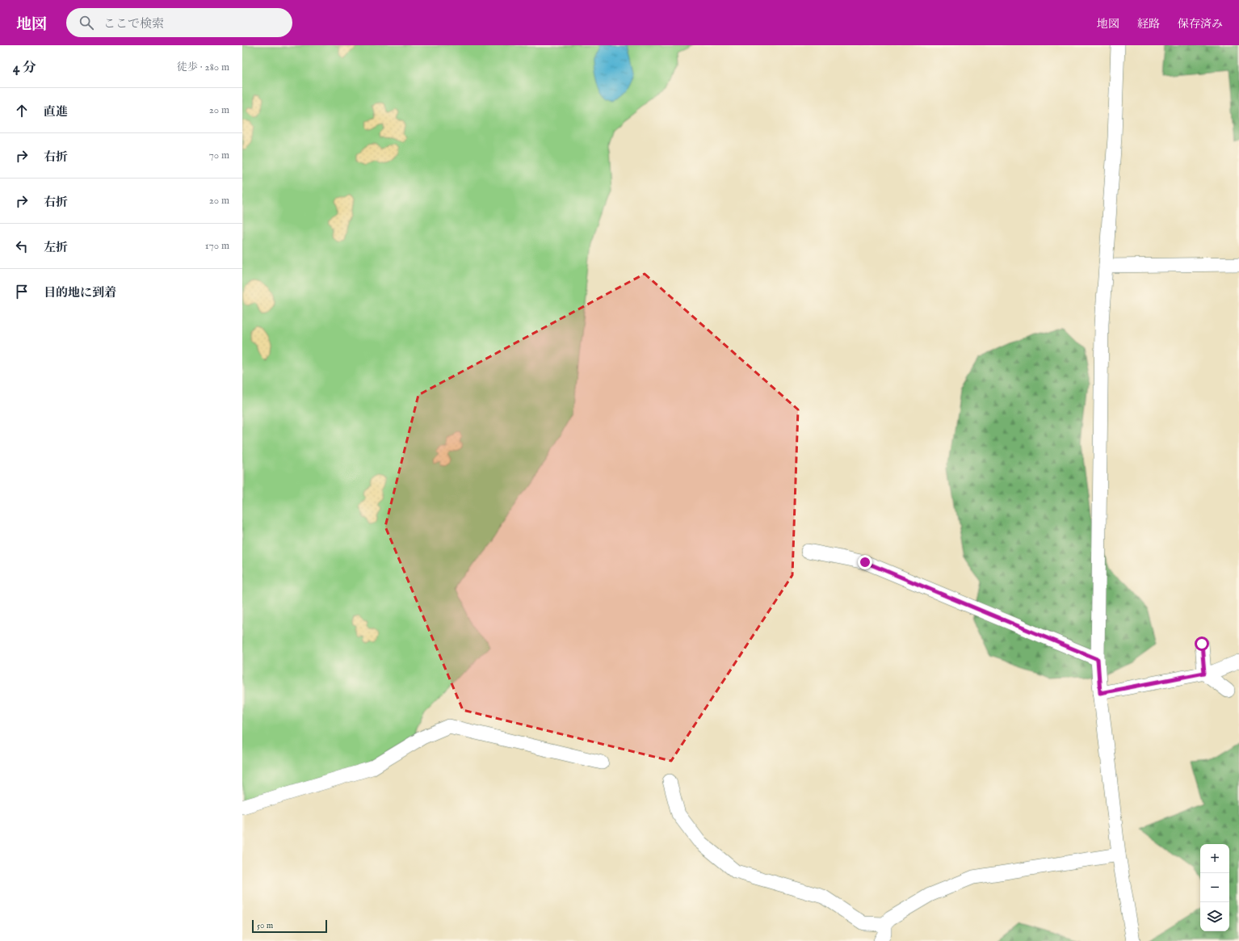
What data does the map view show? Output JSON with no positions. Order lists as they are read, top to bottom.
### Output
{
  "scale_bar": "50 m",
  "page": {
    "header": "地図",
    "search": "ここで検索",
    "nav": ["地図", "経路", "保存済み"],
    "heading": ["4 分", "徒歩 · 280 m"],
    "list": [
      ["直進", "20 m"],
      ["右折", "70 m"],
      ["右折", "20 m"],
      ["左折", "170 m"],
      "目的地に到着"
    ],
    "map_buttons": ["+", "−"],
    "scale": "50 m"
  }
}
